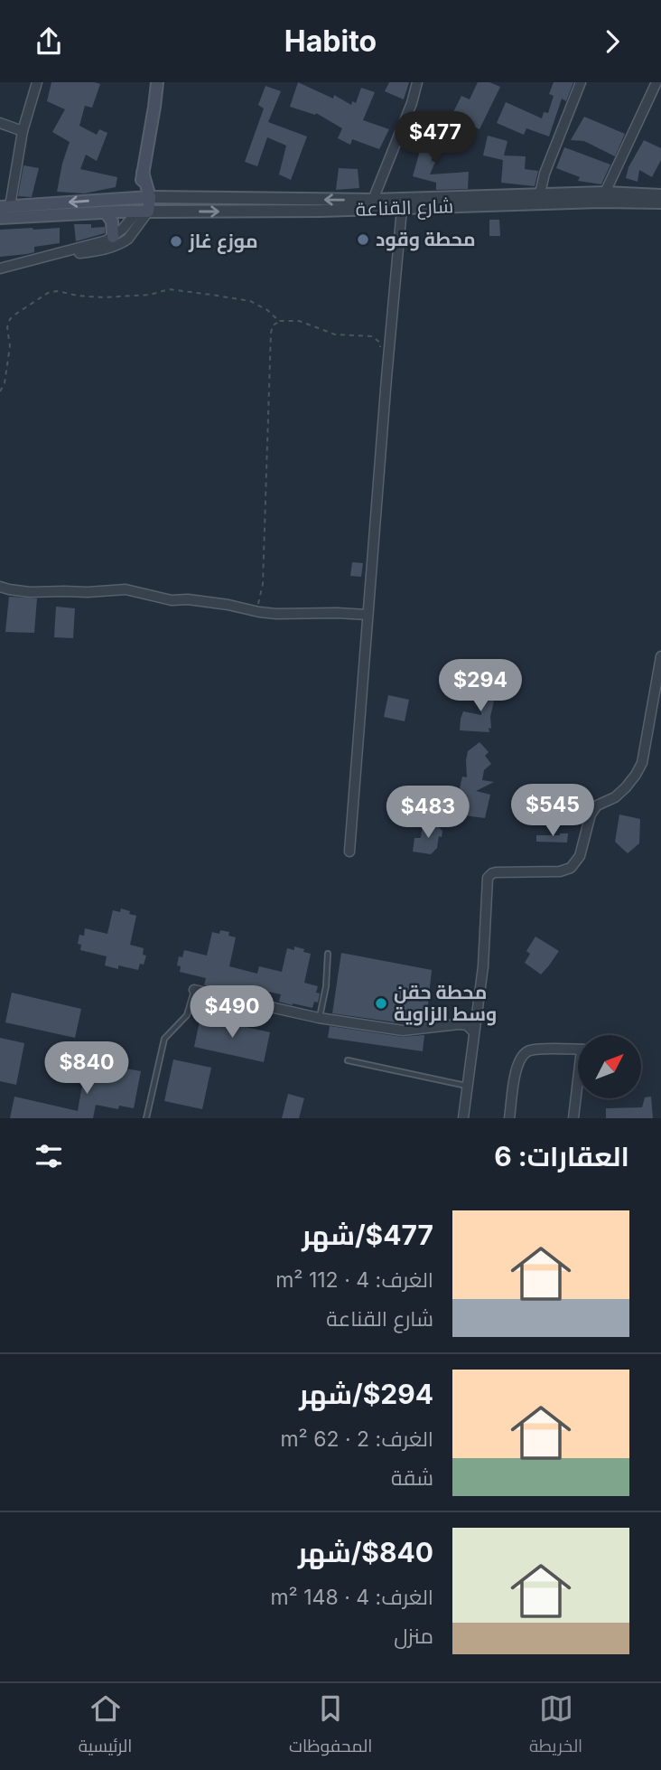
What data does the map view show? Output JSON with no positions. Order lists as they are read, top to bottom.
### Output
{
  "streets": {
    "street": ["شارع القناعة"]
  },
  "places": ["محطة وقود", "موزع غاز", "محطة حقن وسط الزاوية"],
  "north": "top right",
  "page": {
    "header": "Habito",
    "price": [
      "$477",
      "$294",
      "$545",
      "$483",
      "$490",
      "$840"
    ],
    "heading": "العقارات: 6",
    "list": [
      {
        "name": "$477/شهر",
        "note": "الغرف: 4 · 112 m² · شارع القناعة"
      },
      {
        "name": "$294/شهر",
        "note": "الغرف: 2 · 62 m² · شقة"
      },
      {
        "name": "$840/شهر",
        "note": "الغرف: 4 · 148 m² · منزل"
      }
    ],
    "tabs": ["الخريطة", "المحفوظات", "الرئيسية"]
  }
}
